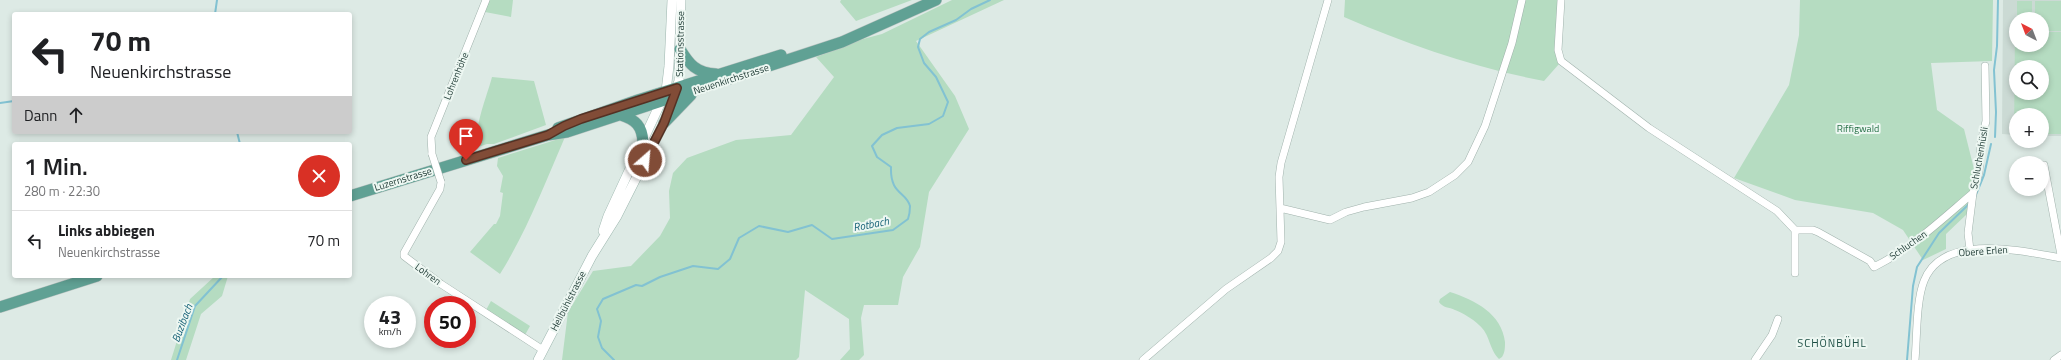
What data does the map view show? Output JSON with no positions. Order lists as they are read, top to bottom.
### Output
{
  "streets": {
    "main road": [
      "Stationsstrasse",
      "Neuenkirchstrasse",
      "Luzernstrasse",
      "Hellbühlstrasse"
    ],
    "street": [
      "Lohrenhöhe",
      "Schluchenhüsli",
      "Schluchen",
      "Obere Erlen",
      "Lohren"
    ]
  },
  "crossings": [
    ["Stationsstrasse", "Neuenkirchstrasse"],
    ["Stationsstrasse", "Hellbühlstrasse"],
    ["Lohrenhöhe", "Lohren"],
    ["Neuenkirchstrasse", "Luzernstrasse"],
    ["Neuenkirchstrasse", "Hellbühlstrasse"],
    ["Schluchenhüsli", "Schluchen"],
    ["Schluchenhüsli", "Obere Erlen"],
    ["Lohren", "Hellbühlstrasse"]
  ],
  "districts": ["SCHÖNBÜHL"],
  "water": ["Rotbach", "Buzibach"],
  "parks": ["Riffigwald"],
  "north": "top left",
  "page": {
    "map_buttons": ["+", "−"],
    "turn": ["70 m", "Neuenkirchstrasse"],
    "then": "Dann",
    "heading": ["1 Min.", "280 m · 22:30"],
    "list": [
      {
        "name": "Links abbiegen",
        "note": "Neuenkirchstrasse",
        "value": "70 m"
      }
    ],
    "speed": "43 km/h",
    "limit": "50"
  }
}
